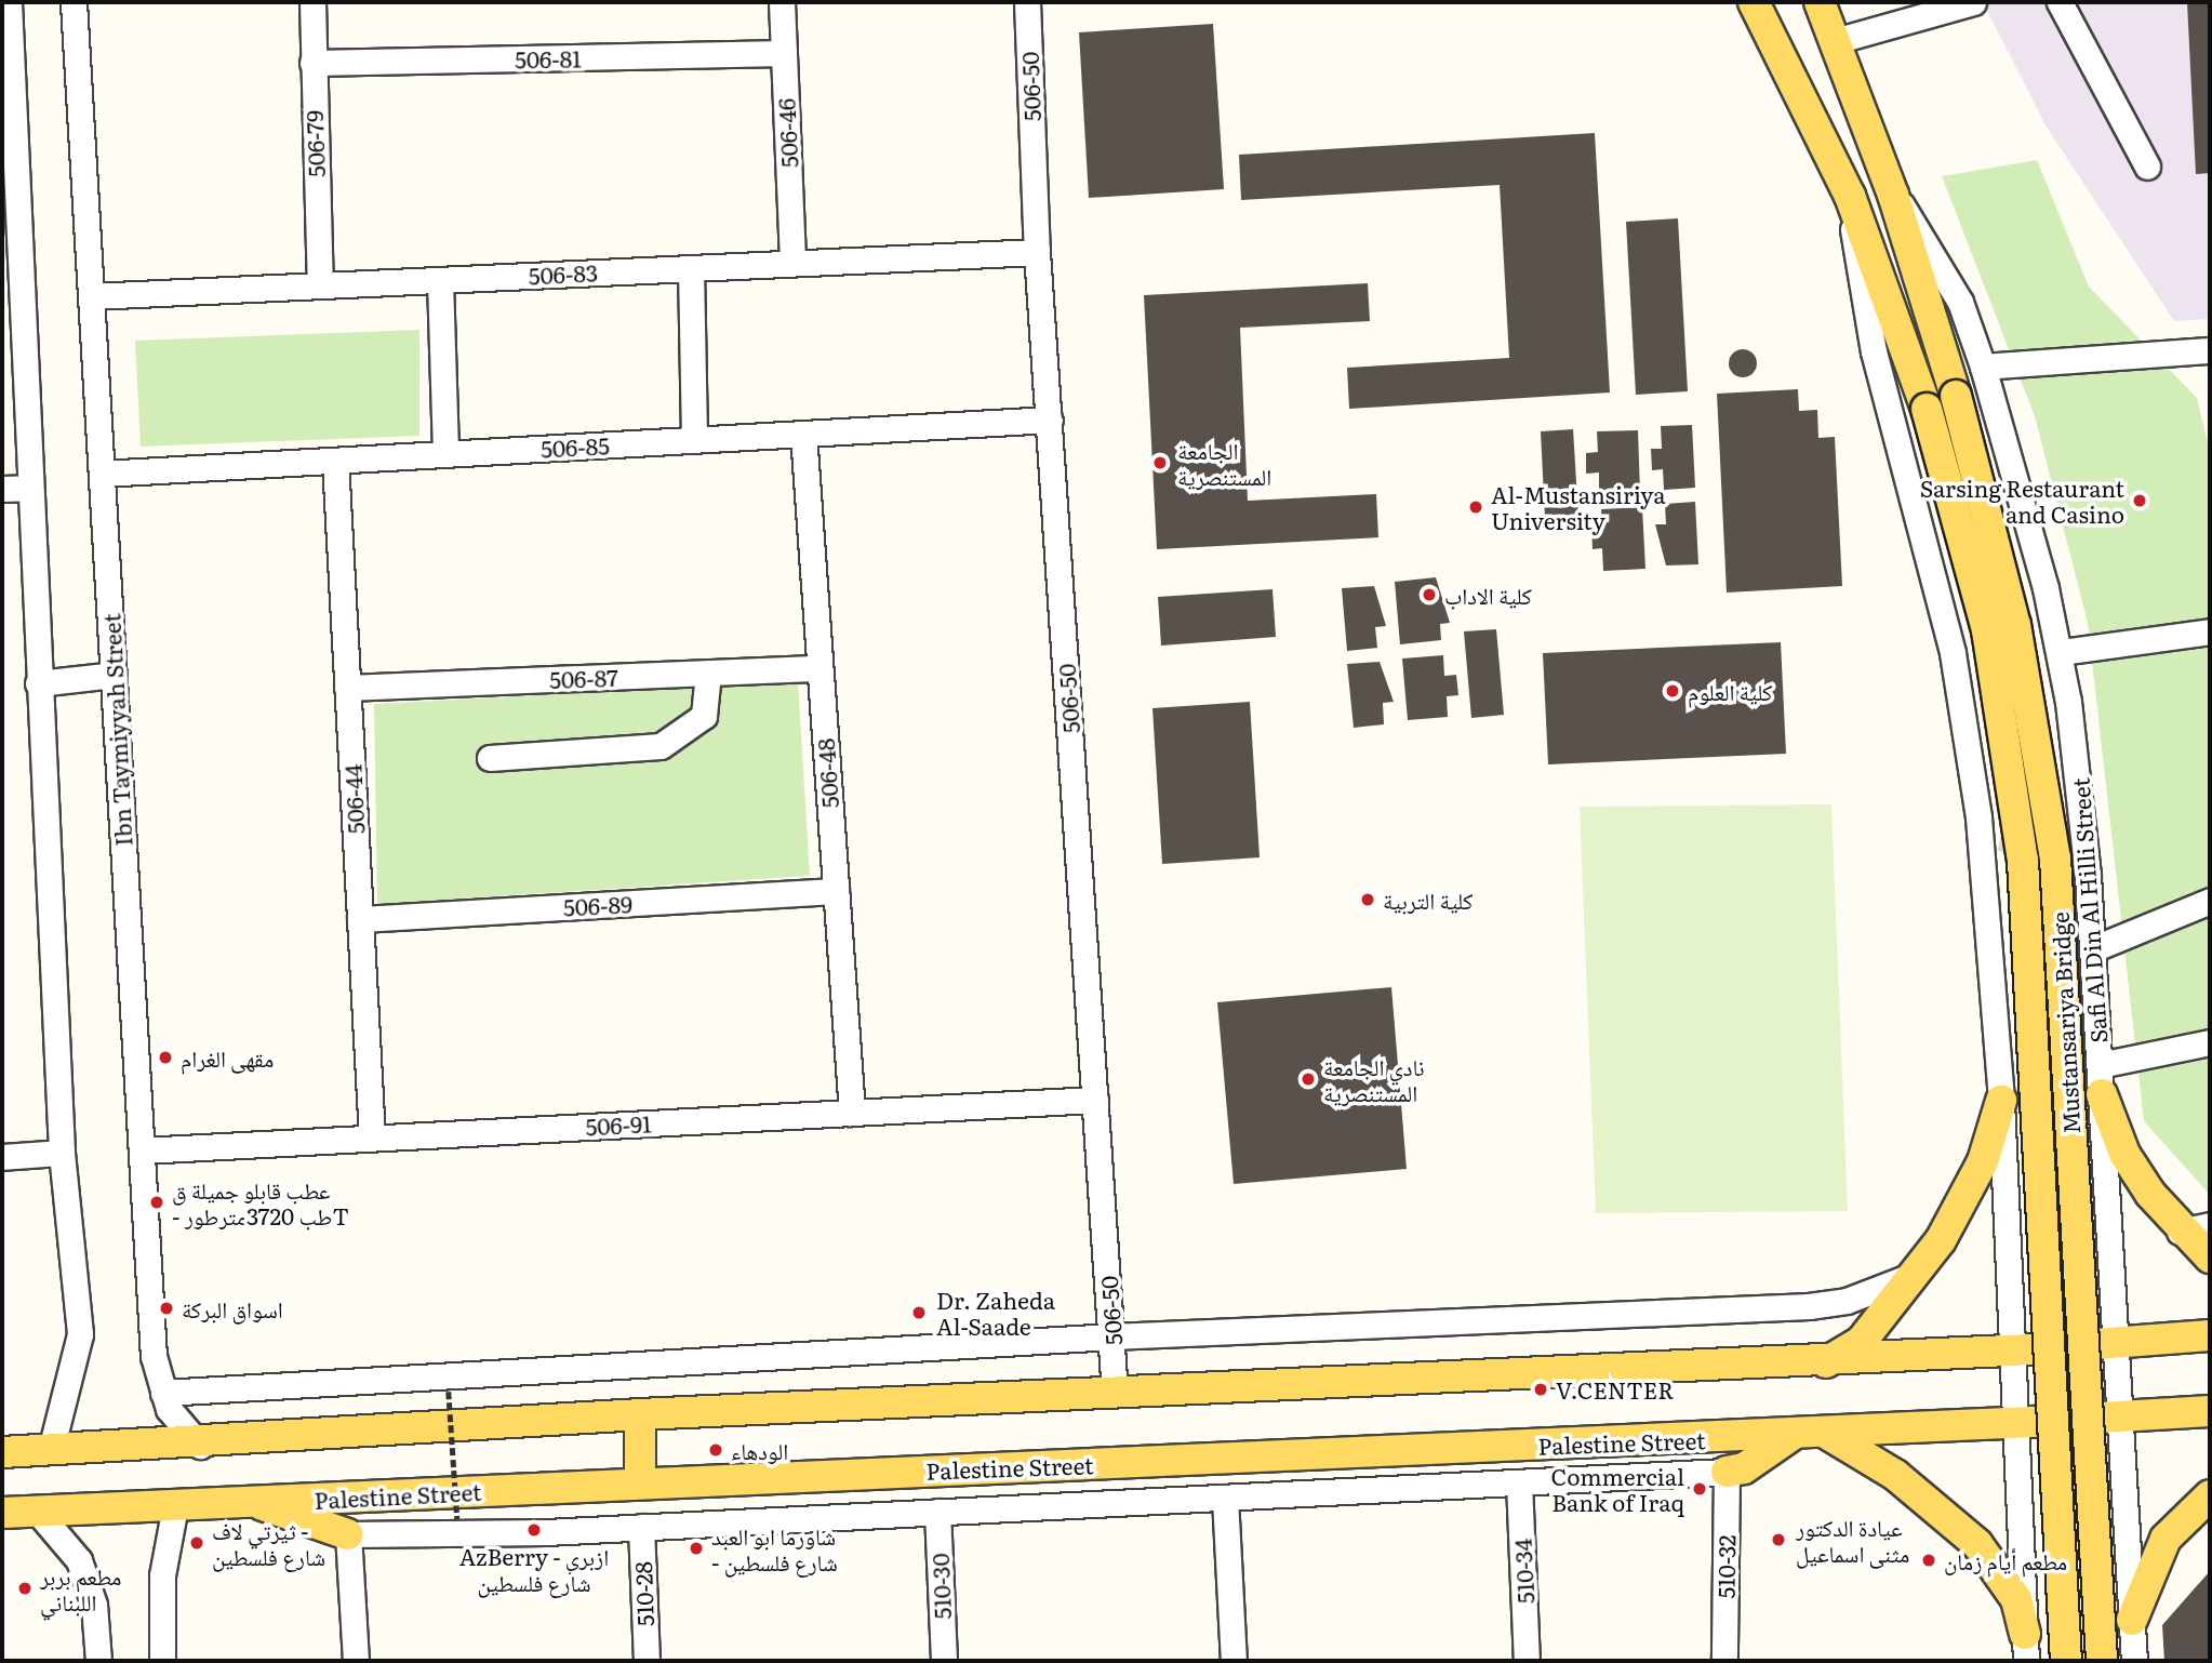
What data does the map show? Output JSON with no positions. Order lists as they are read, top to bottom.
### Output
{
  "streets": {
    "main road": ["Safi Al Din Al Hilli Street", "Mustansariya Bridge", "Palestine Street"],
    "street": [
      "506-81",
      "506-50",
      "506-46",
      "506-79",
      "506-83",
      "506-85",
      "506-87",
      "Ibn Taymiyyah Street",
      "506-48",
      "506-44",
      "506-89",
      "506-91",
      "510-32",
      "510-34",
      "510-30",
      "510-28"
    ]
  },
  "crossings": [
    ["506-81", "506-46"],
    ["506-81", "506-79"],
    ["506-50", "506-83"],
    ["506-50", "506-85"],
    ["506-50", "506-91"],
    ["506-46", "506-83"],
    ["506-79", "506-83"],
    ["506-83", "Ibn Taymiyyah Street"],
    ["506-85", "Ibn Taymiyyah Street"],
    ["506-85", "506-48"],
    ["506-85", "506-44"],
    ["506-87", "506-48"],
    ["506-87", "506-44"],
    ["Ibn Taymiyyah Street", "506-91"],
    ["506-48", "506-89"],
    ["506-48", "506-91"],
    ["506-44", "506-89"],
    ["506-44", "506-91"],
    ["Safi Al Din Al Hilli Street", "Mustansariya Bridge"]
  ],
  "places": [
    "الجامعة المستنصرية",
    "Sarsing Restaurant and Casino",
    "Al-Mustansiriya University",
    "كلية الاداب",
    "كلية العلوم",
    "كلية التربية",
    "مقهى الغرام",
    "نادي الجامعة المستنصرية",
    "عطب قابلو جميلة ق - طب 3720مترطورT",
    "اسواق البركة",
    "Dr. Zaheda Al-Saade",
    "V.CENTER",
    "الودهاء",
    "Commercial Bank of Iraq",
    "AzBerry - ازبري شارع فلسطين",
    "عيادة الدكتور مثنى اسماعيل",
    "ثيرتي لاف - شارع فلسطين",
    "شاورما ابو العبد - شارع فلسطين",
    "مطعم أيام زمان",
    "مطعم بربر اللبناني"
  ]
}
